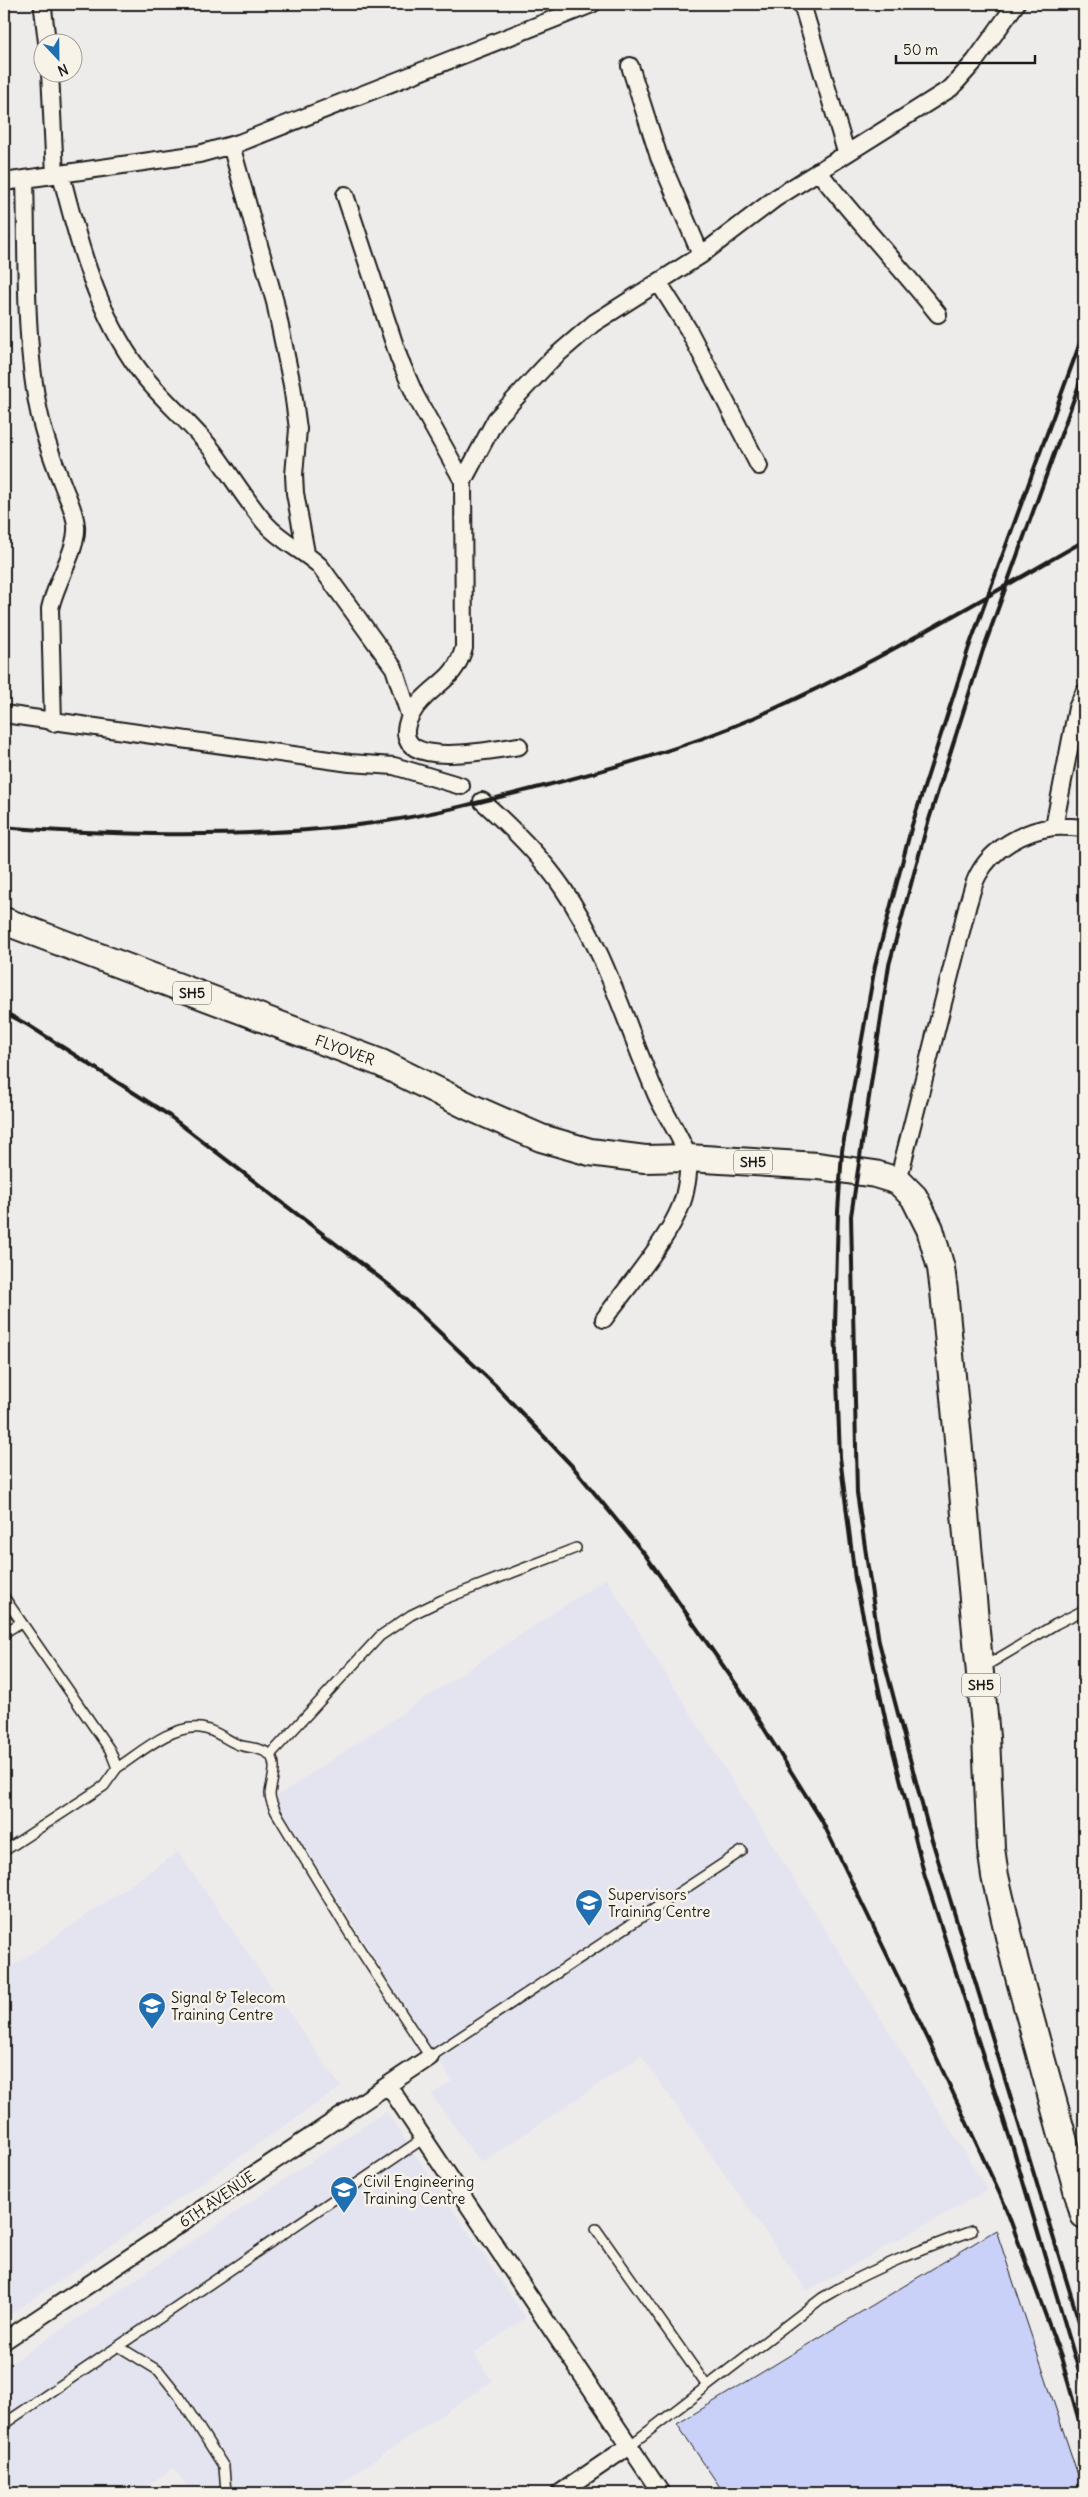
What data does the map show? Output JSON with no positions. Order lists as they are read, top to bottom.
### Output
{
  "streets": {
    "main road": ["SH5", "FLYOVER"],
    "street": ["6TH AVENUE"]
  },
  "crossings": [
    ["SH5", "FLYOVER"]
  ],
  "places": {
    "school or university": ["Supervisors Training Centre", "Signal & Telecom Training Centre", "Civil Engineering Training Centre"]
  },
  "scale_bar": "50 m",
  "north": "bottom"
}
